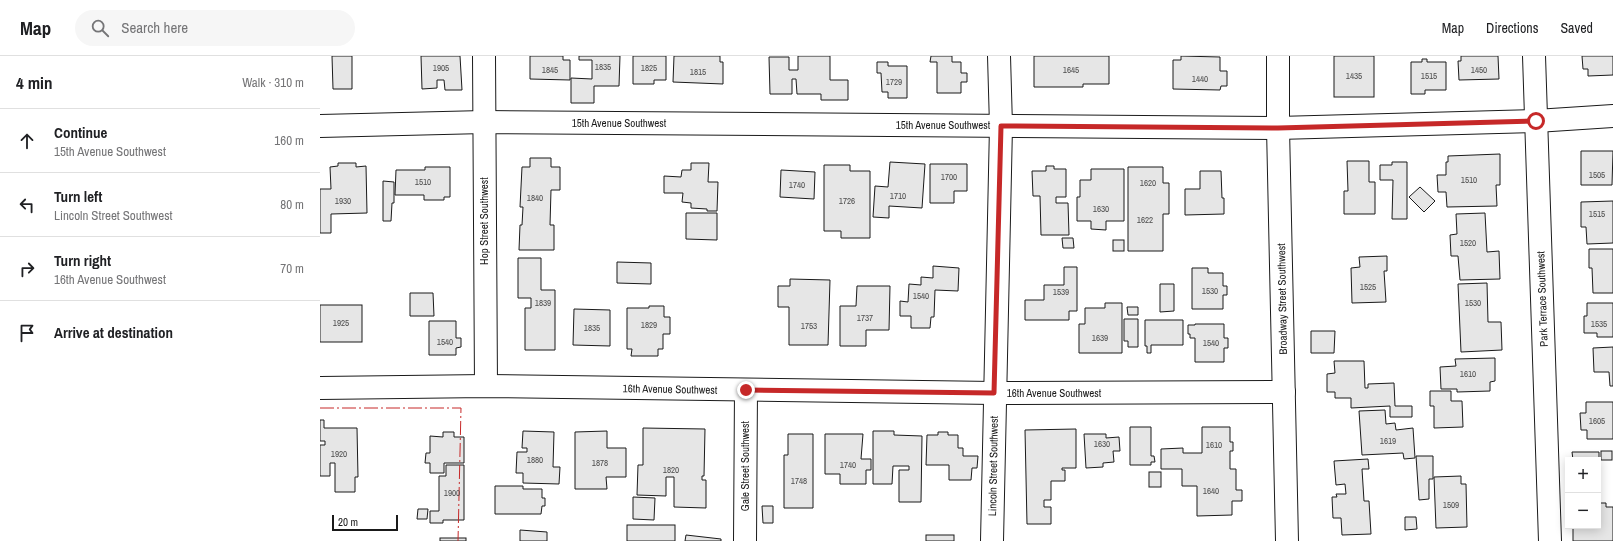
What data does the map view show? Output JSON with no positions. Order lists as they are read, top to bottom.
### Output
{
  "streets": {
    "street": [
      "15th Avenue Southwest",
      "Hop Street Southwest",
      "Broadway Street Southwest",
      "Park Terrace Southwest",
      "16th Avenue Southwest",
      "Gale Street Southwest",
      "Lincoln Street Southwest"
    ]
  },
  "crossings": [
    ["15th Avenue Southwest", "Hop Street Southwest"],
    ["15th Avenue Southwest", "Broadway Street Southwest"],
    ["15th Avenue Southwest", "Park Terrace Southwest"],
    ["15th Avenue Southwest", "Lincoln Street Southwest"],
    ["Hop Street Southwest", "16th Avenue Southwest"],
    ["Broadway Street Southwest", "16th Avenue Southwest"],
    ["16th Avenue Southwest", "Gale Street Southwest"],
    ["16th Avenue Southwest", "Lincoln Street Southwest"]
  ],
  "house_numbers": [
    "1835",
    "1905",
    "1825",
    "1845",
    "1645",
    "1450",
    "1815",
    "1435",
    "1515",
    "1440",
    "1729",
    "1505",
    "1700",
    "1510",
    "1510",
    "1620",
    "1740",
    "1710",
    "1840",
    "1930",
    "1726",
    "1630",
    "1515",
    "1622",
    "1520",
    "1525",
    "1530",
    "1539",
    "1540",
    "1839",
    "1530",
    "1737",
    "1925",
    "1535",
    "1829",
    "1753",
    "1835",
    "1639",
    "1540",
    "1540",
    "1610",
    "1605",
    "1619",
    "1630",
    "1610",
    "1920",
    "1880",
    "1878",
    "1740",
    "1820",
    "1748",
    "1640",
    "1900",
    "1509"
  ],
  "scale_bar": "20 m",
  "page": {
    "header": "Map",
    "search": "Search here",
    "nav": ["Map", "Directions", "Saved"],
    "heading": ["4 min", "Walk · 310 m"],
    "list": [
      ["Continue", "15th Avenue Southwest", "160 m"],
      ["Turn left", "Lincoln Street Southwest", "80 m"],
      ["Turn right", "16th Avenue Southwest", "70 m"],
      "Arrive at destination"
    ],
    "map_buttons": ["+", "−"],
    "scale": "20 m"
  }
}
